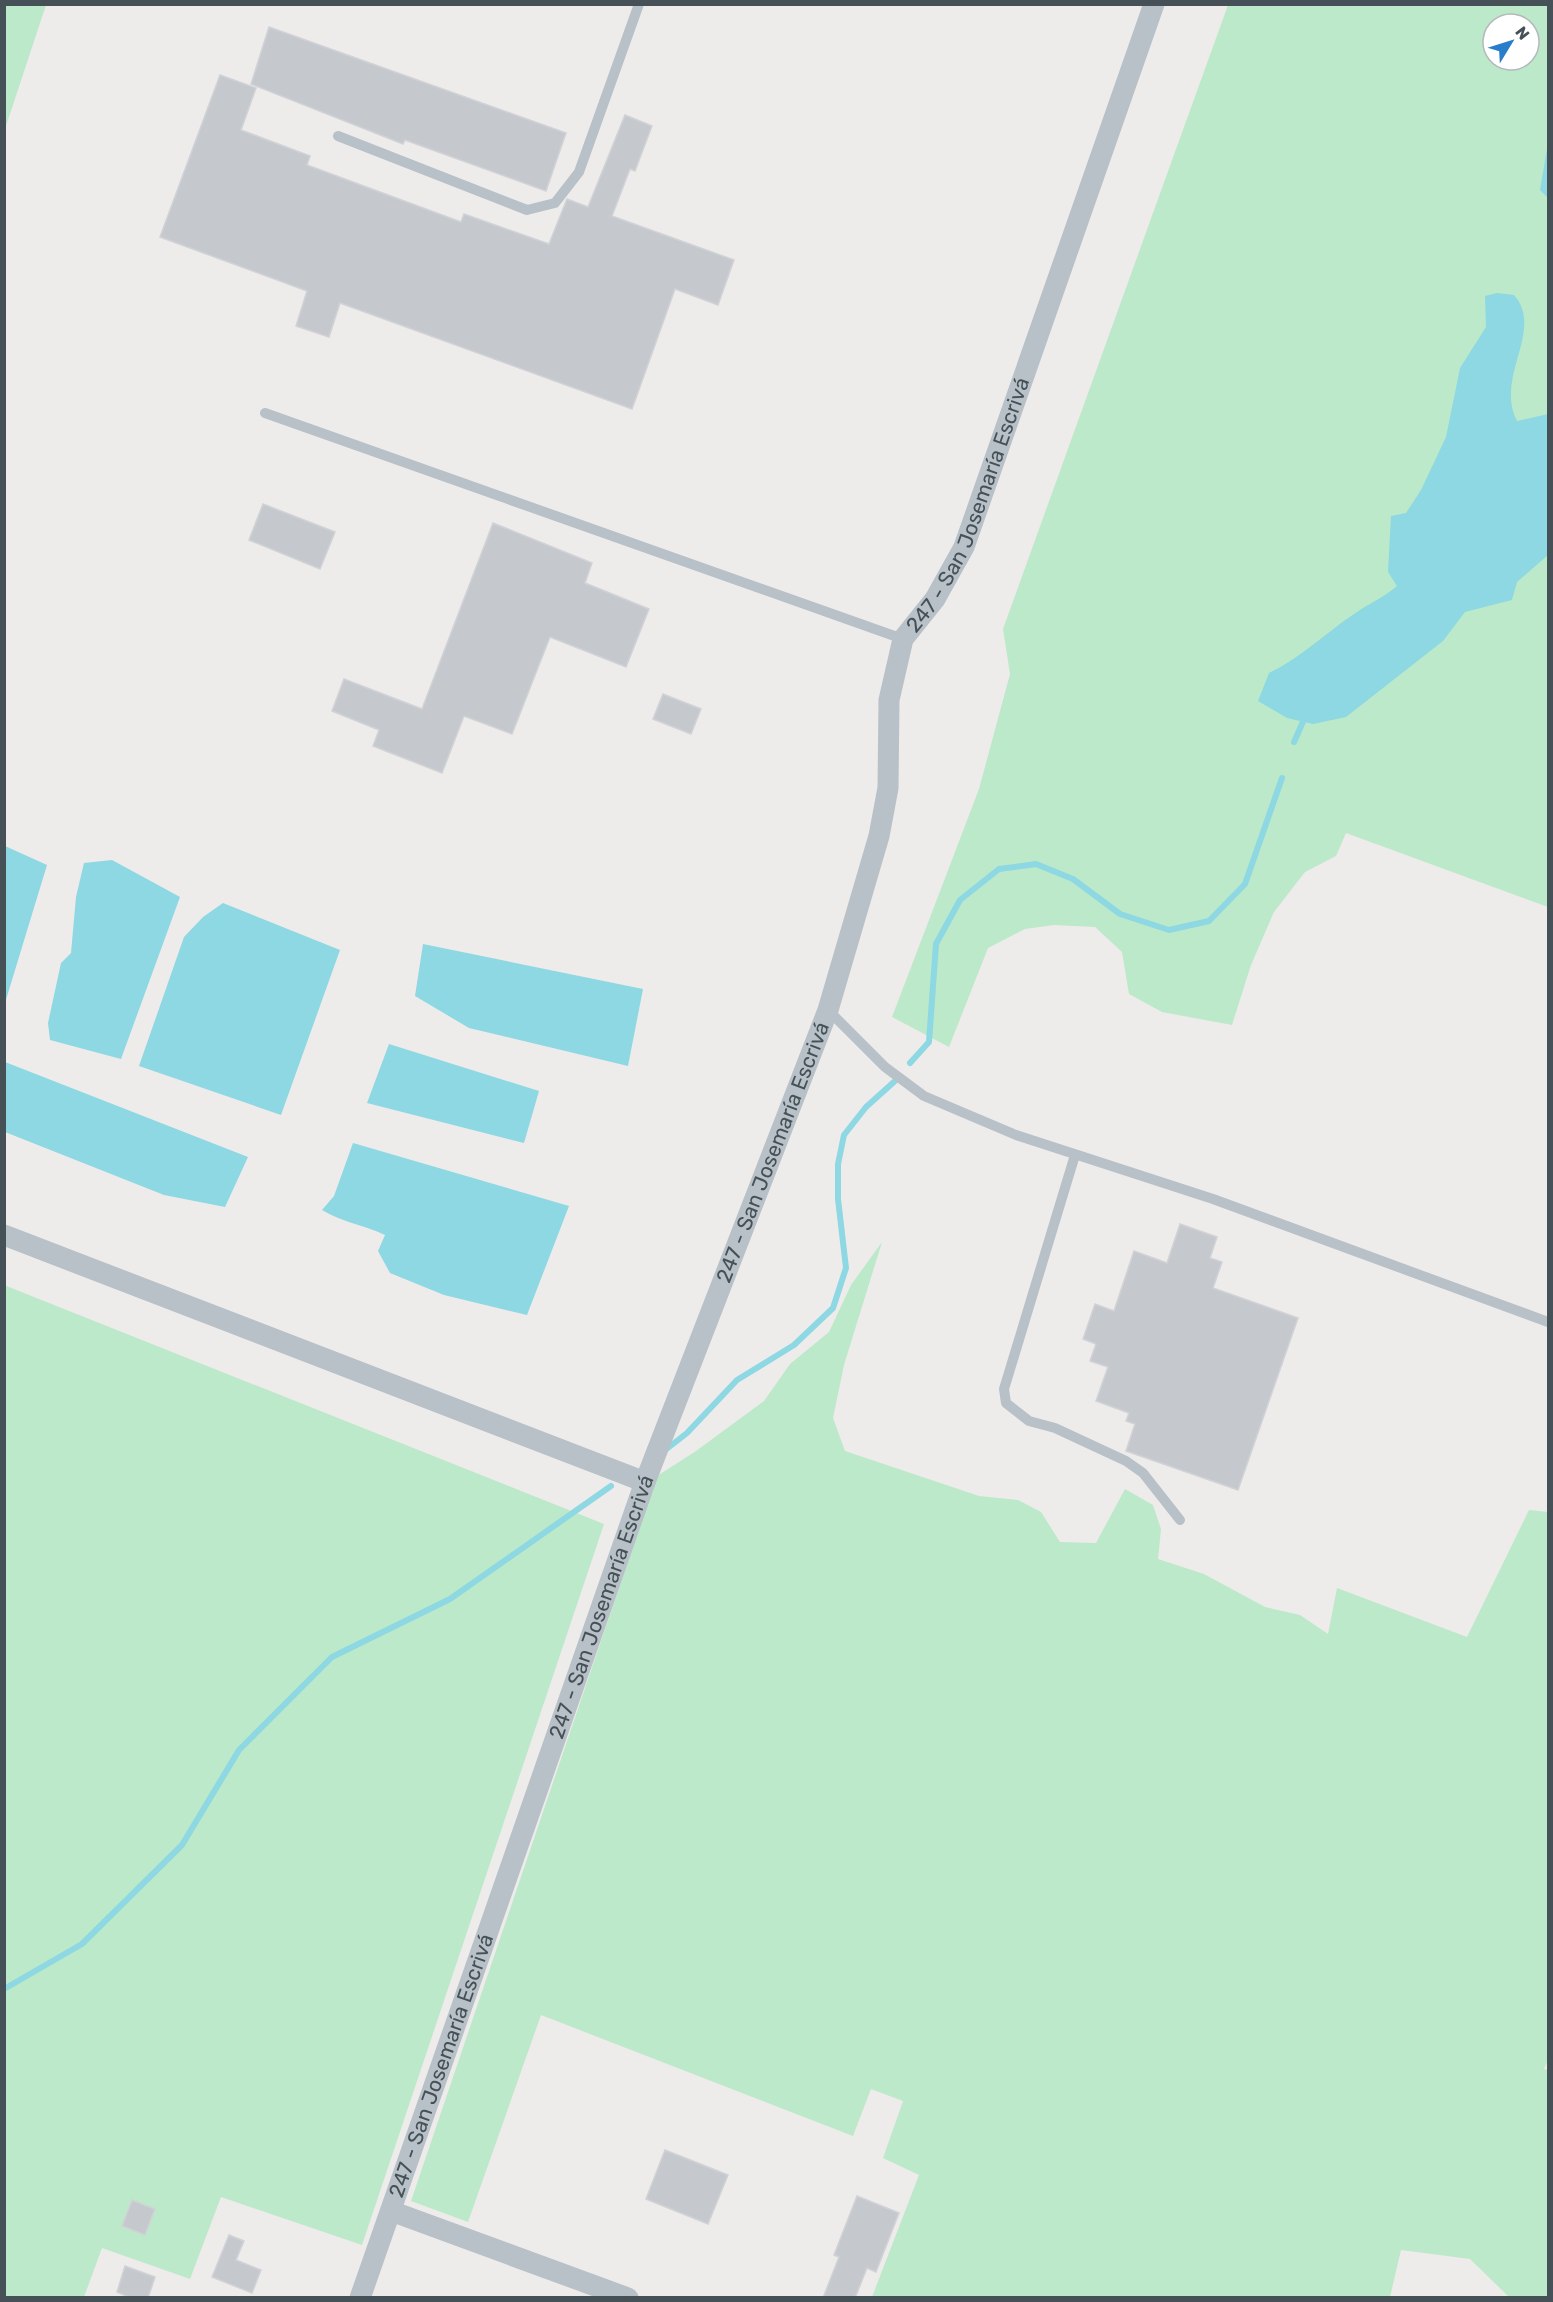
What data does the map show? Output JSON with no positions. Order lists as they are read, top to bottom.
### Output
{
  "streets": {
    "street": ["247 - San Josemaría Escrivá"]
  },
  "north": "top right"
}
